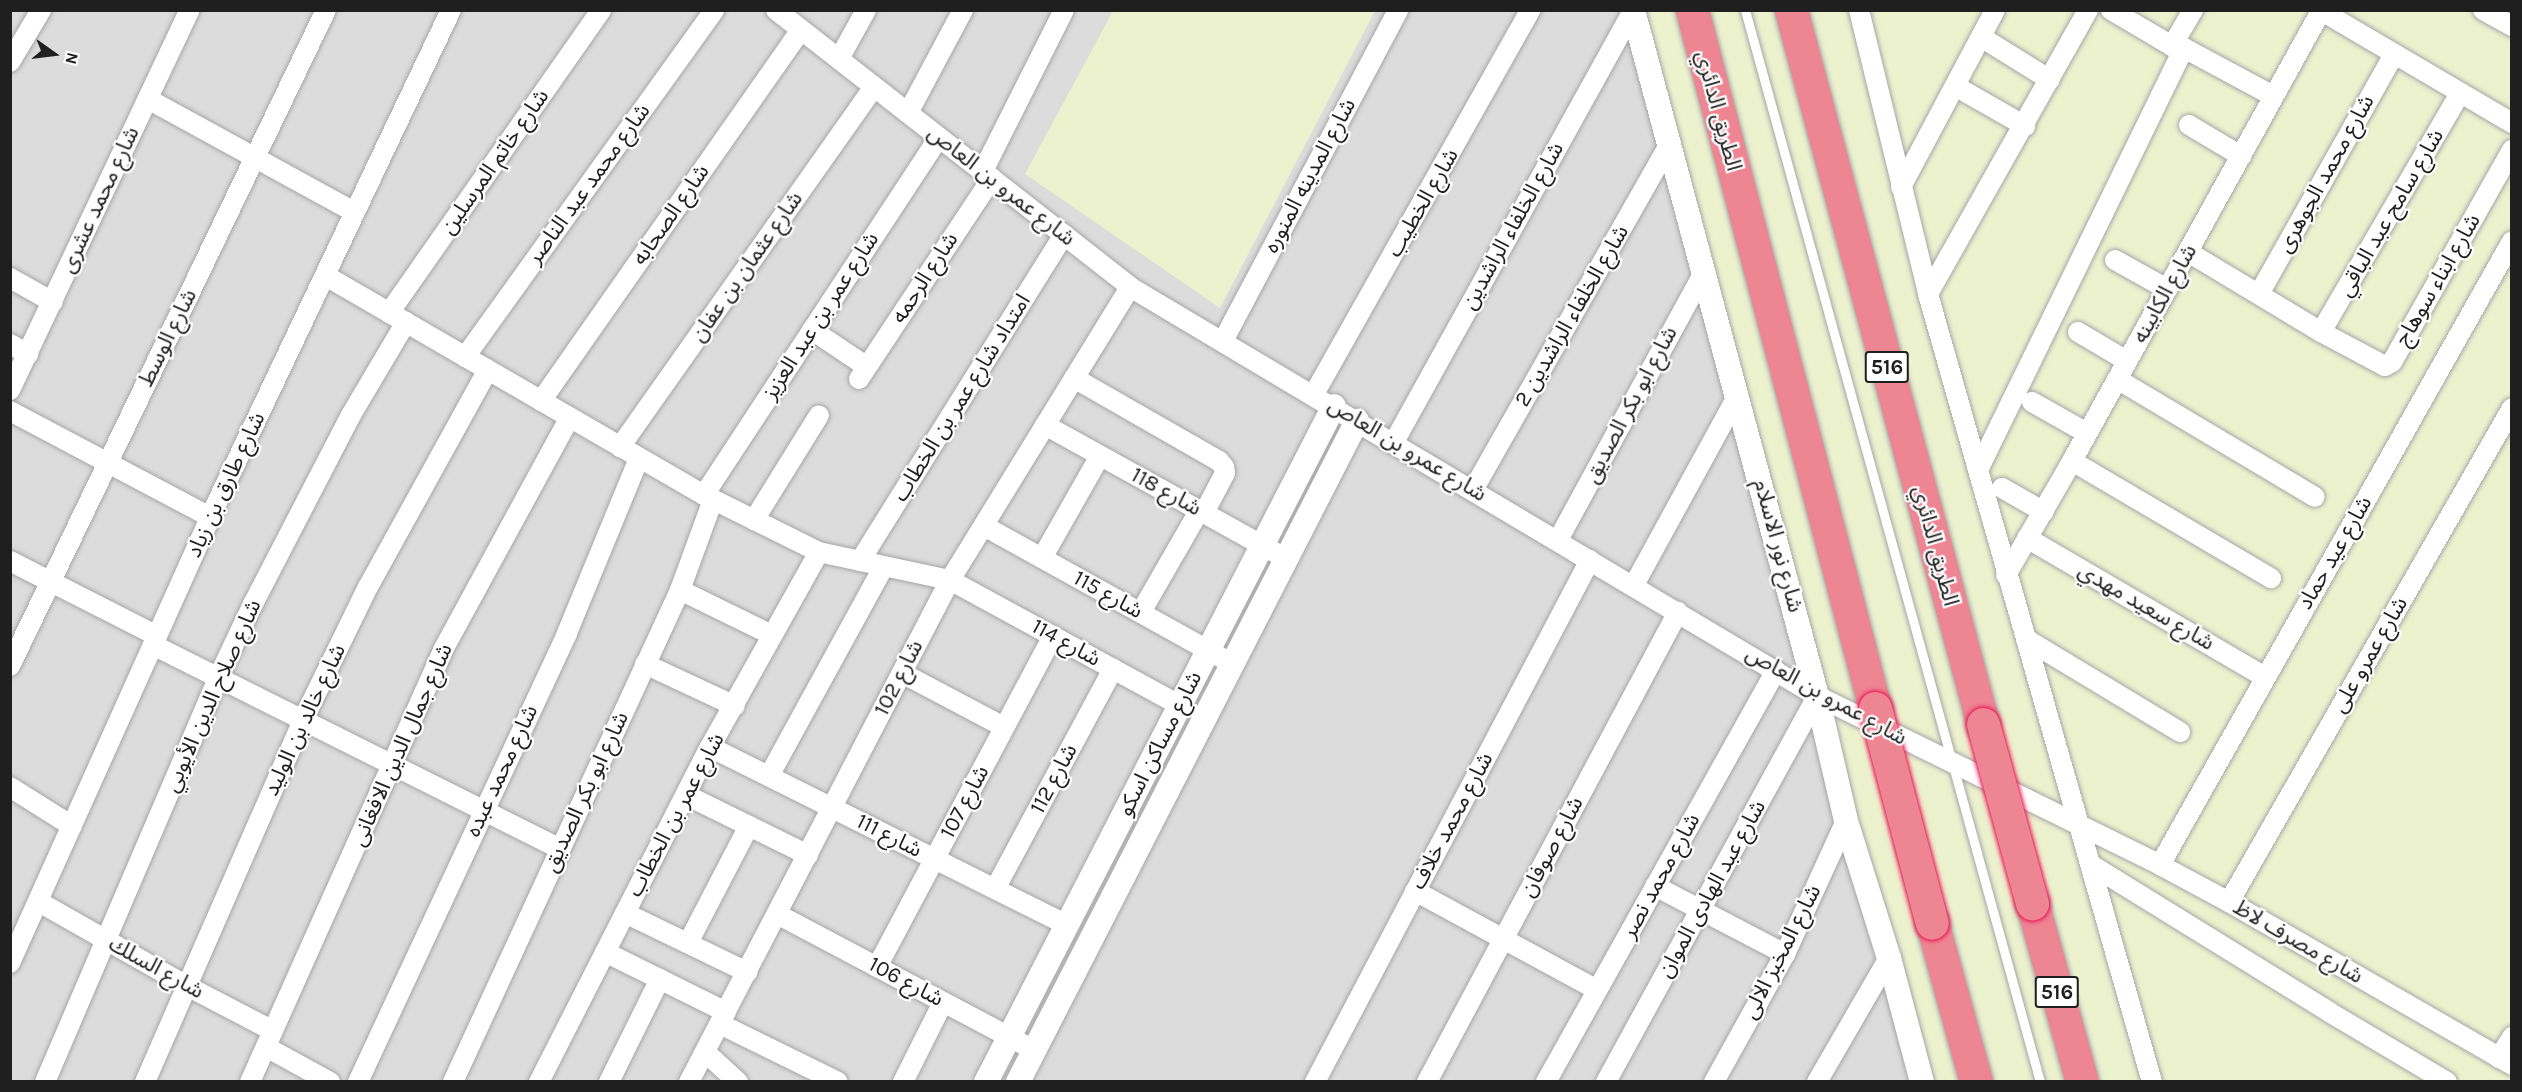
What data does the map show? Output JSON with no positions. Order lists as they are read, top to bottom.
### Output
{
  "streets": {
    "highway": ["الطريق الدائري", "516"],
    "street": [
      "شارع خاتم المرسلين",
      "شارع محمد الجوهرى",
      "شارع المدينه المنوره",
      "شارع محمد عبد الناصر",
      "شارع عمرو بن العاص",
      "شارع محمد عشرى",
      "شارع الخطيب",
      "شارع سامح عبد الباقي",
      "شارع الصحابه",
      "شارع الخلفاء الراشدين",
      "شارع عثمان بن عفان",
      "شارع الرحمه",
      "شارع ابناء سوهاج",
      "شارع الكابينه",
      "شارع عمر بن عبد العزيز",
      "شارع الخلفاء الراشدين 2",
      "شارع الوسط",
      "امتداد شارع عمر بن الخطاب",
      "شارع ابو بكر الصديق",
      "شارع طارق بن زياد",
      "شارع 118",
      "شارع نور الاسلام",
      "شارع عيد حماد",
      "شارع 115",
      "شارع سعيد مهدي",
      "شارع 114",
      "شارع عمرو على",
      "شارع 102",
      "شارع صلاح الدين الأيوبي",
      "شارع خالد بن الوليد",
      "شارع مساكن اسكو",
      "شارع جمال الدين الافغانى",
      "شارع محمد عبده",
      "شارع 112",
      "شارع 107",
      "شارع عمر بن الخطاب",
      "شارع محمد خلاف",
      "شارع 111",
      "شارع صوفان",
      "شارع محمد نصر",
      "شارع عبد الهادى الموان",
      "شارع مصرف لاظ",
      "شارع المخبز الالى",
      "شارع السلك",
      "شارع 106"
    ]
  },
  "crossings": [
    ["شارع خاتم المرسلين", "شارع 114"],
    ["شارع خاتم المرسلين", "شارع صلاح الدين الأيوبي"],
    ["شارع محمد الجوهرى", "شارع ابناء سوهاج"],
    ["شارع المدينه المنوره", "شارع عمرو بن العاص"],
    ["شارع محمد عبد الناصر", "شارع 114"],
    ["شارع عمرو بن العاص", "شارع الخطيب"],
    ["شارع عمرو بن العاص", "شارع الصحابه"],
    ["شارع عمرو بن العاص", "شارع الخلفاء الراشدين"],
    ["شارع عمرو بن العاص", "شارع عثمان بن عفان"],
    ["شارع عمرو بن العاص", "شارع الرحمه"],
    ["شارع عمرو بن العاص", "شارع عمر بن عبد العزيز"],
    ["شارع عمرو بن العاص", "شارع الخلفاء الراشدين 2"],
    ["شارع عمرو بن العاص", "امتداد شارع عمر بن الخطاب"],
    ["شارع عمرو بن العاص", "شارع ابو بكر الصديق"],
    ["شارع عمرو بن العاص", "شارع نور الاسلام"],
    ["شارع عمرو بن العاص", "شارع 102"],
    ["شارع عمرو بن العاص", "شارع مساكن اسكو"],
    ["شارع عمرو بن العاص", "شارع محمد خلاف"],
    ["شارع عمرو بن العاص", "شارع صوفان"],
    ["شارع عمرو بن العاص", "شارع محمد نصر"],
    ["شارع عمرو بن العاص", "شارع عبد الهادى الموان"],
    ["شارع عمرو بن العاص", "شارع مصرف لاظ"],
    ["شارع الخطيب", "شارع مساكن اسكو"],
    ["شارع سامح عبد الباقي", "شارع ابناء سوهاج"],
    ["شارع الصحابه", "شارع 114"],
    ["شارع الخلفاء الراشدين", "شارع نور الاسلام"],
    ["شارع عثمان بن عفان", "شارع 114"],
    ["شارع الرحمه", "شارع عمر بن عبد العزيز"],
    ["شارع ابناء سوهاج", "شارع الكابينه"],
    ["شارع الكابينه", "شارع سعيد مهدي"],
    ["شارع عمر بن عبد العزيز", "شارع ابو بكر الصديق"],
    ["شارع عمر بن عبد العزيز", "شارع 114"],
    ["شارع الخلفاء الراشدين 2", "شارع نور الاسلام"],
    ["امتداد شارع عمر بن الخطاب", "شارع 114"],
    ["شارع ابو بكر الصديق", "شارع نور الاسلام"],
    ["شارع ابو بكر الصديق", "شارع 114"],
    ["شارع طارق بن زياد", "شارع 114"],
    ["شارع طارق بن زياد", "شارع السلك"],
    ["شارع 118", "شارع 102"],
    ["شارع 118", "شارع مساكن اسكو"],
    ["شارع نور الاسلام", "شارع عبد الهادى الموان"],
    ["شارع نور الاسلام", "شارع المخبز الالى"],
    ["شارع عيد حماد", "شارع سعيد مهدي"],
    ["شارع عيد حماد", "شارع مصرف لاظ"],
    ["شارع 115", "شارع 102"],
    ["شارع 115", "شارع مساكن اسكو"],
    ["شارع 114", "شارع 102"],
    ["شارع 114", "شارع صلاح الدين الأيوبي"],
    ["شارع 114", "شارع خالد بن الوليد"],
    ["شارع 114", "شارع مساكن اسكو"],
    ["شارع 114", "شارع جمال الدين الافغانى"],
    ["شارع 114", "شارع محمد عبده"],
    ["شارع 114", "شارع 112"],
    ["شارع 114", "شارع 107"],
    ["شارع 114", "شارع عمر بن الخطاب"],
    ["شارع عمرو على", "شارع مصرف لاظ"],
    ["شارع 102", "شارع 111"],
    ["شارع 102", "شارع 106"],
    ["شارع صلاح الدين الأيوبي", "شارع السلك"],
    ["شارع خالد بن الوليد", "شارع السلك"],
    ["شارع مساكن اسكو", "شارع 111"],
    ["شارع مساكن اسكو", "شارع 106"],
    ["شارع جمال الدين الافغانى", "شارع السلك"],
    ["شارع 112", "شارع 111"],
    ["شارع 107", "شارع 111"],
    ["شارع 107", "شارع 106"],
    ["شارع عمر بن الخطاب", "شارع 111"]
  ],
  "north": "right"
}
